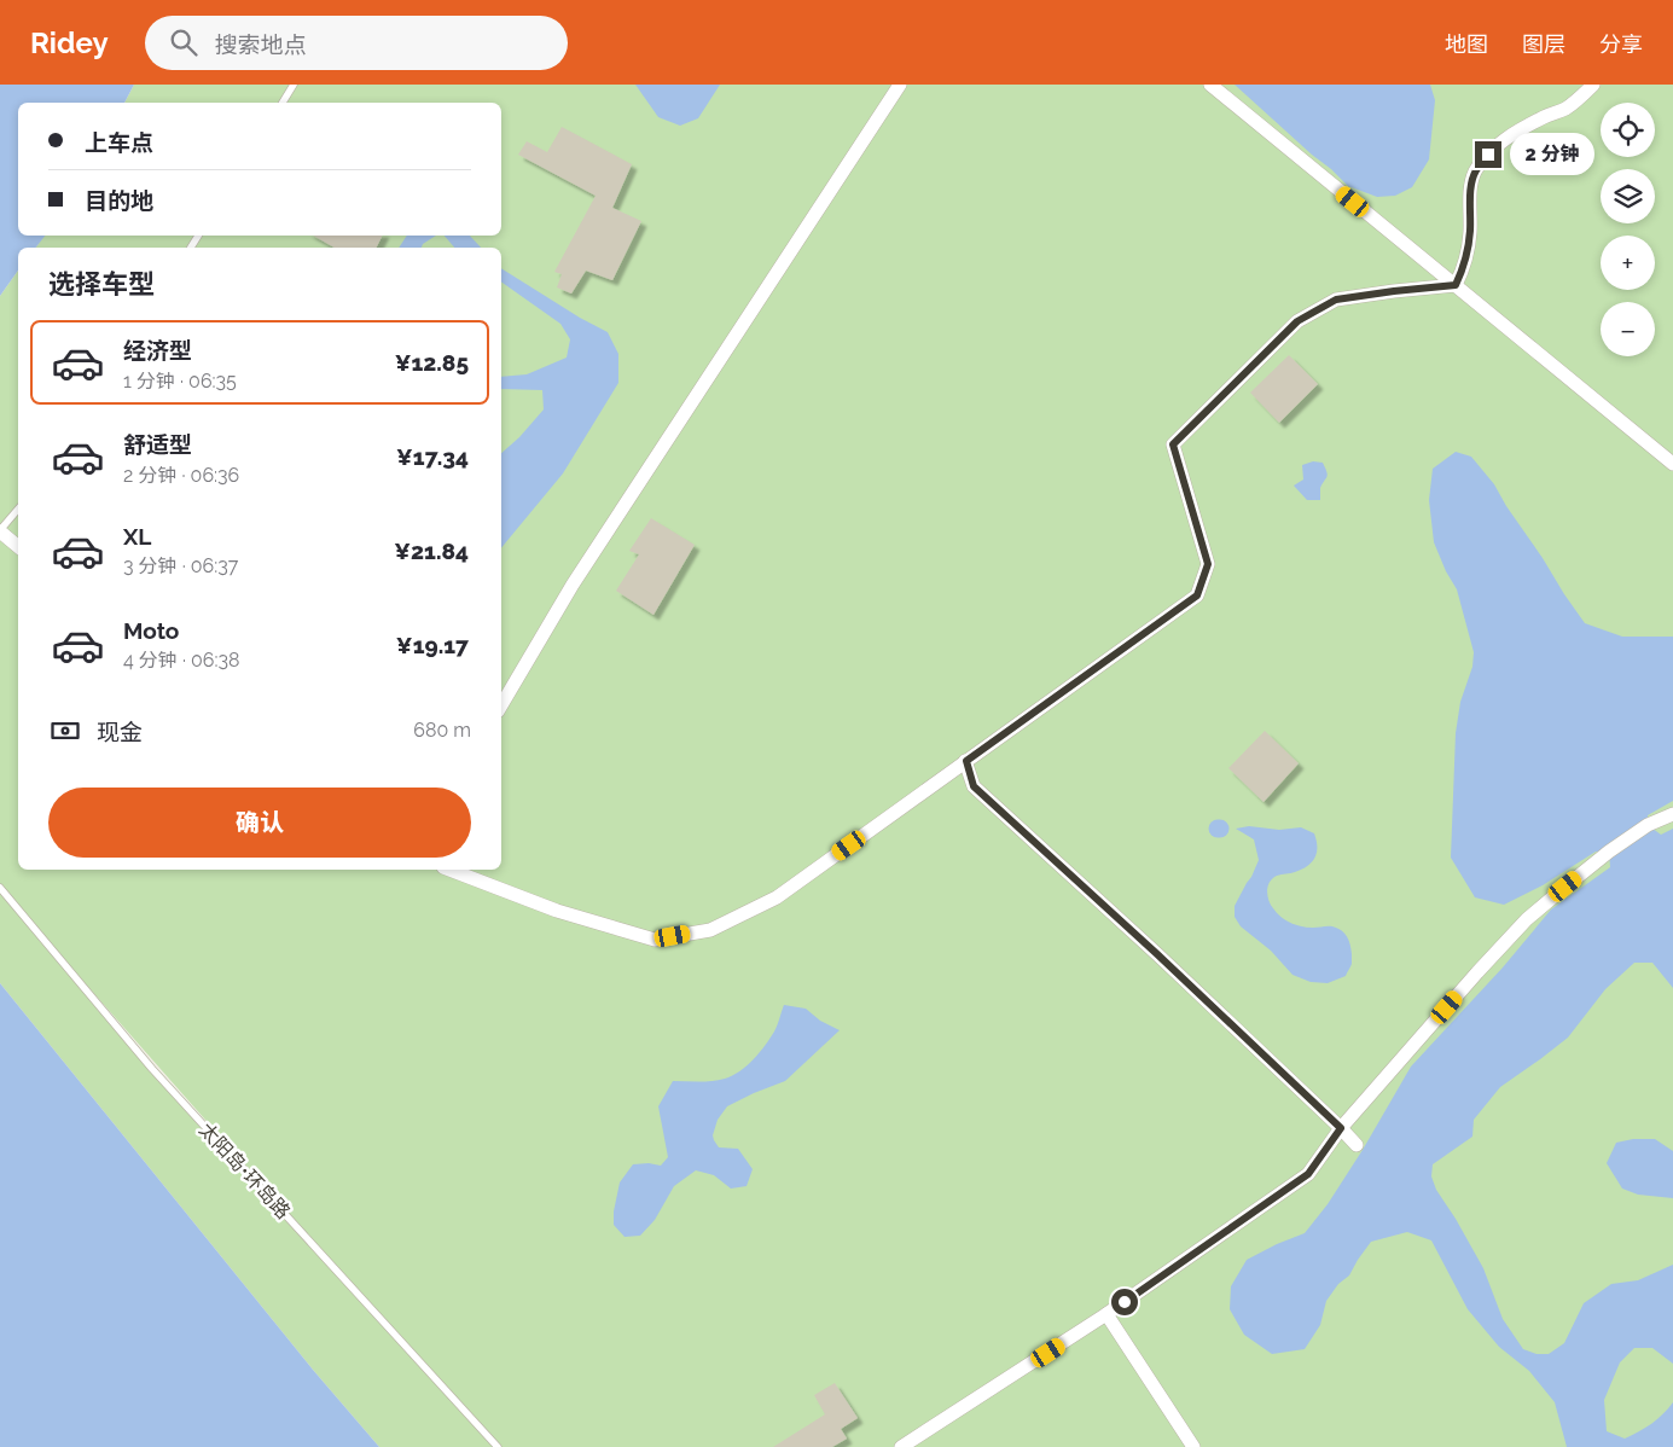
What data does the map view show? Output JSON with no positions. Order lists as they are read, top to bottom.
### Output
{
  "streets": {
    "lane": ["太阳岛•环岛路"]
  },
  "page": {
    "header": "Ridey",
    "search": "搜索地点",
    "nav": ["地图", "图层", "分享"],
    "map_buttons": ["+", "−"],
    "banner": ["上车点", "目的地"],
    "bubble": "2 分钟",
    "heading": "选择车型",
    "list": [
      {
        "name": "经济型",
        "note": "1 分钟 · 06:35",
        "value": "¥12.85"
      },
      {
        "name": "舒适型",
        "note": "2 分钟 · 06:36",
        "value": "¥17.34"
      },
      {
        "name": "XL",
        "note": "3 分钟 · 06:37",
        "value": "¥21.84"
      },
      {
        "name": "Moto",
        "note": "4 分钟 · 06:38",
        "value": "¥19.17"
      }
    ],
    "pay": ["现金", "680 m"],
    "buttons": "确认"
  }
}
